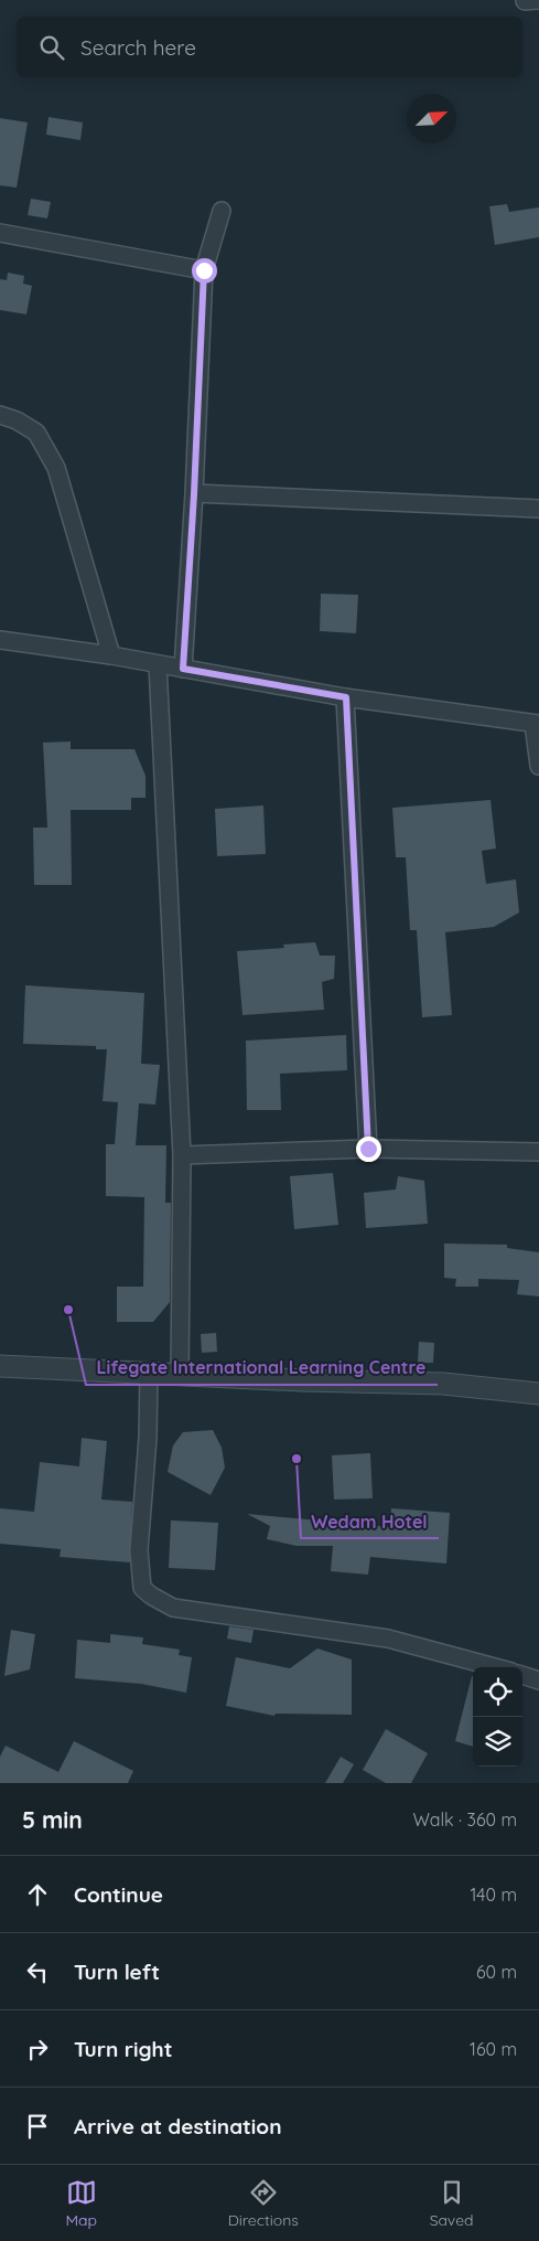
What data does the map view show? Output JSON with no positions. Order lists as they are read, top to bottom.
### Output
{
  "places": ["Lifegate International Learning Centre", "Wedam Hotel"],
  "north": "top right",
  "page": {
    "search": "Search here",
    "heading": ["5 min", "Walk · 360 m"],
    "list": [
      ["Continue", "140 m"],
      ["Turn left", "60 m"],
      ["Turn right", "160 m"],
      "Arrive at destination"
    ],
    "nav": ["Map", "Directions", "Saved"]
  }
}
